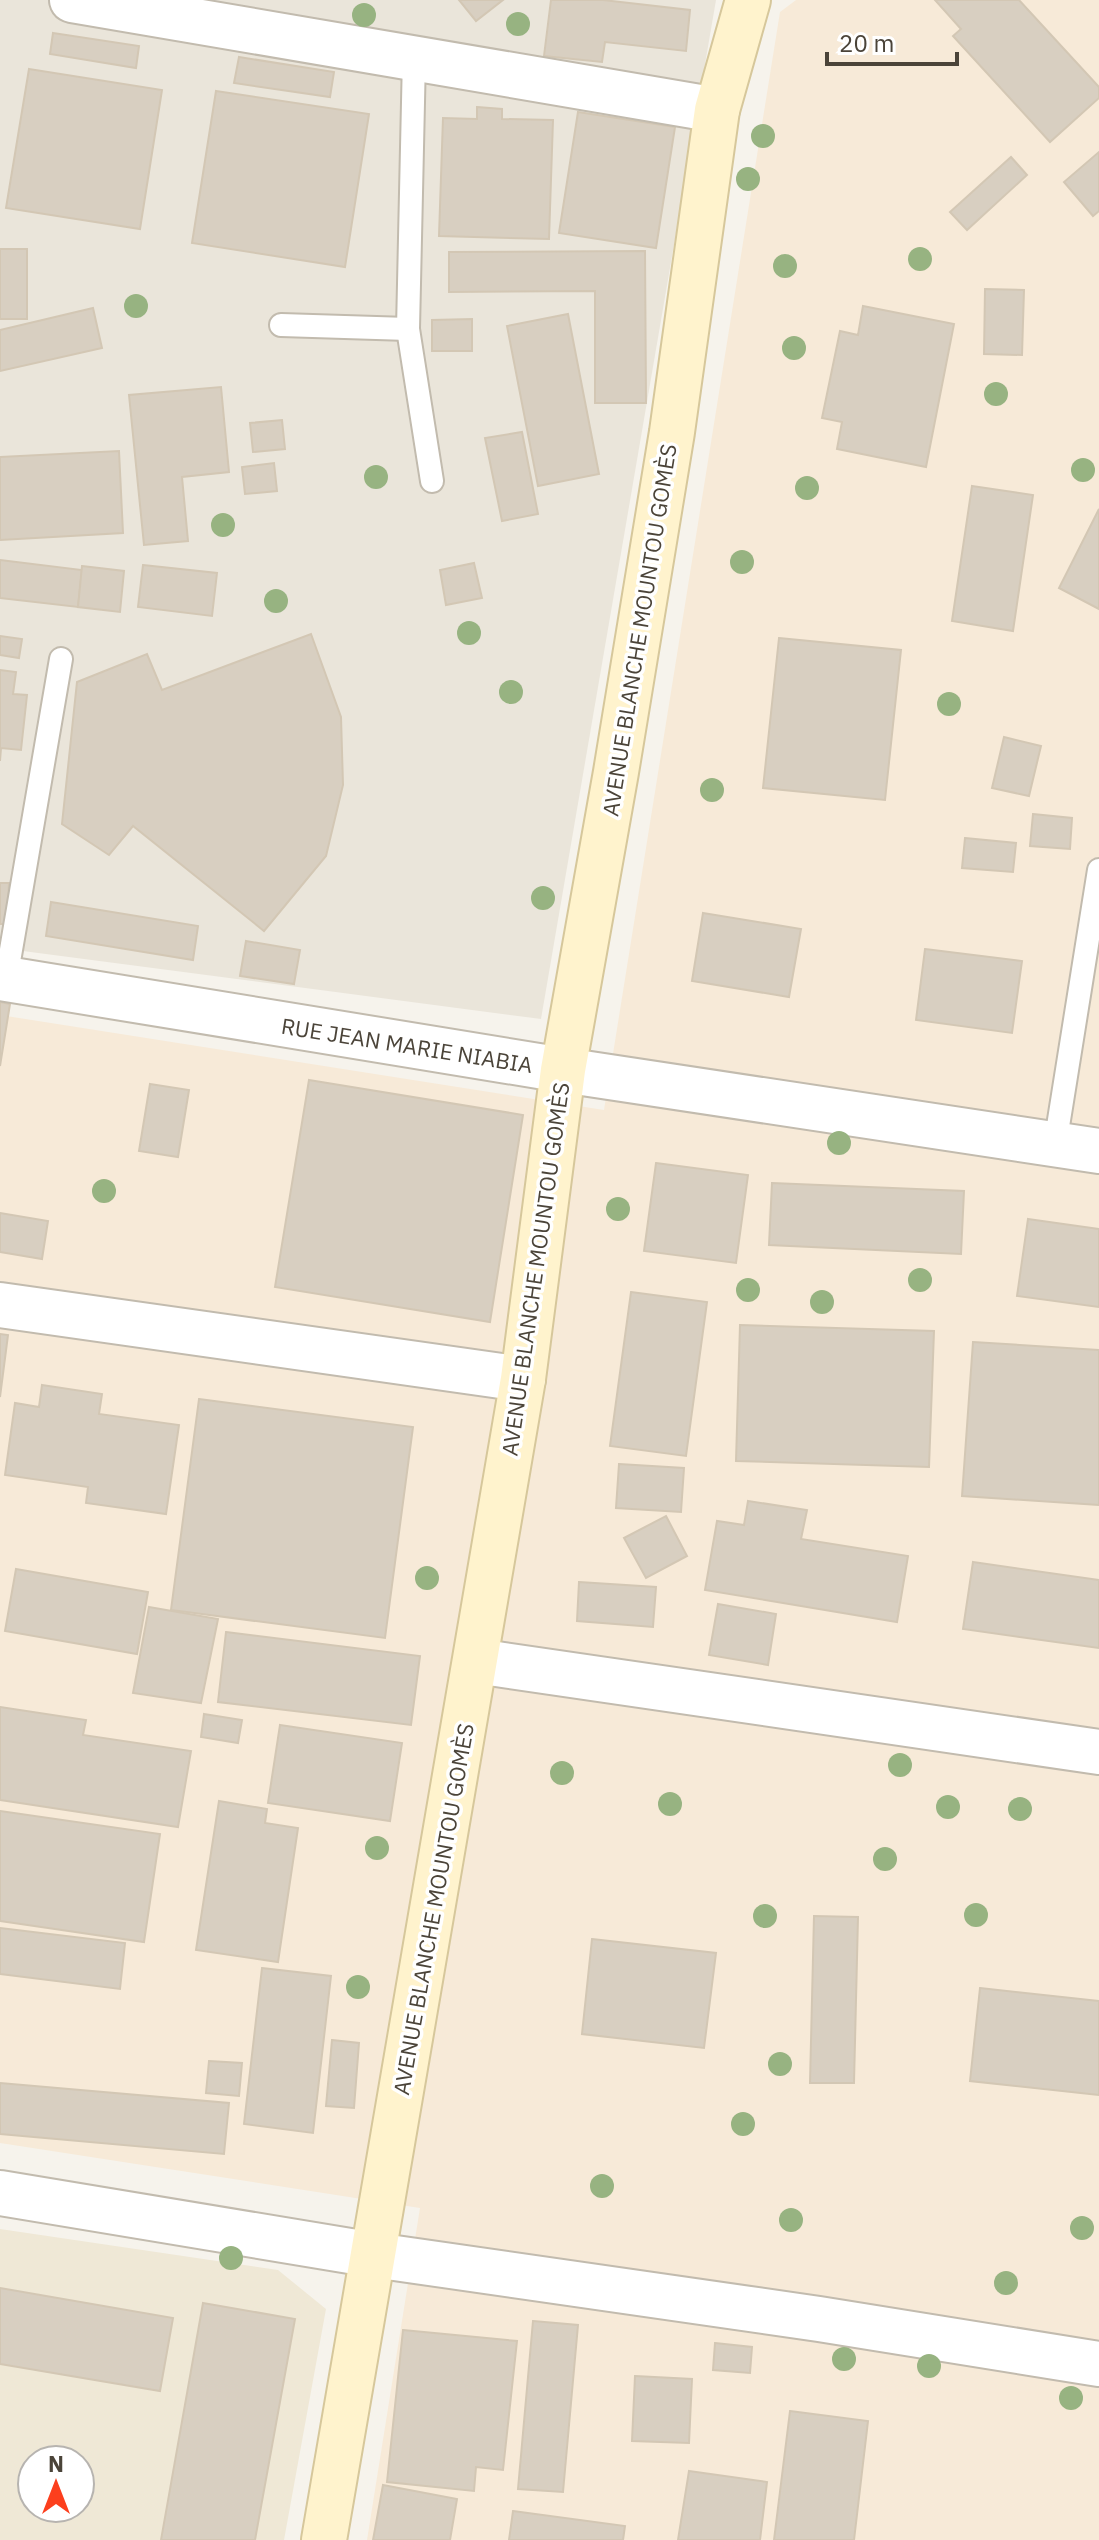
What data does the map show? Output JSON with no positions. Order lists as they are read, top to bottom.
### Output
{
  "streets": {
    "street": ["AVENUE BLANCHE MOUNTOU GOMÈS", "RUE JEAN MARIE NIABIA"]
  },
  "crossings": [
    ["AVENUE BLANCHE MOUNTOU GOMÈS", "RUE JEAN MARIE NIABIA"]
  ],
  "scale_bar": "20 m",
  "north": "top"
}
